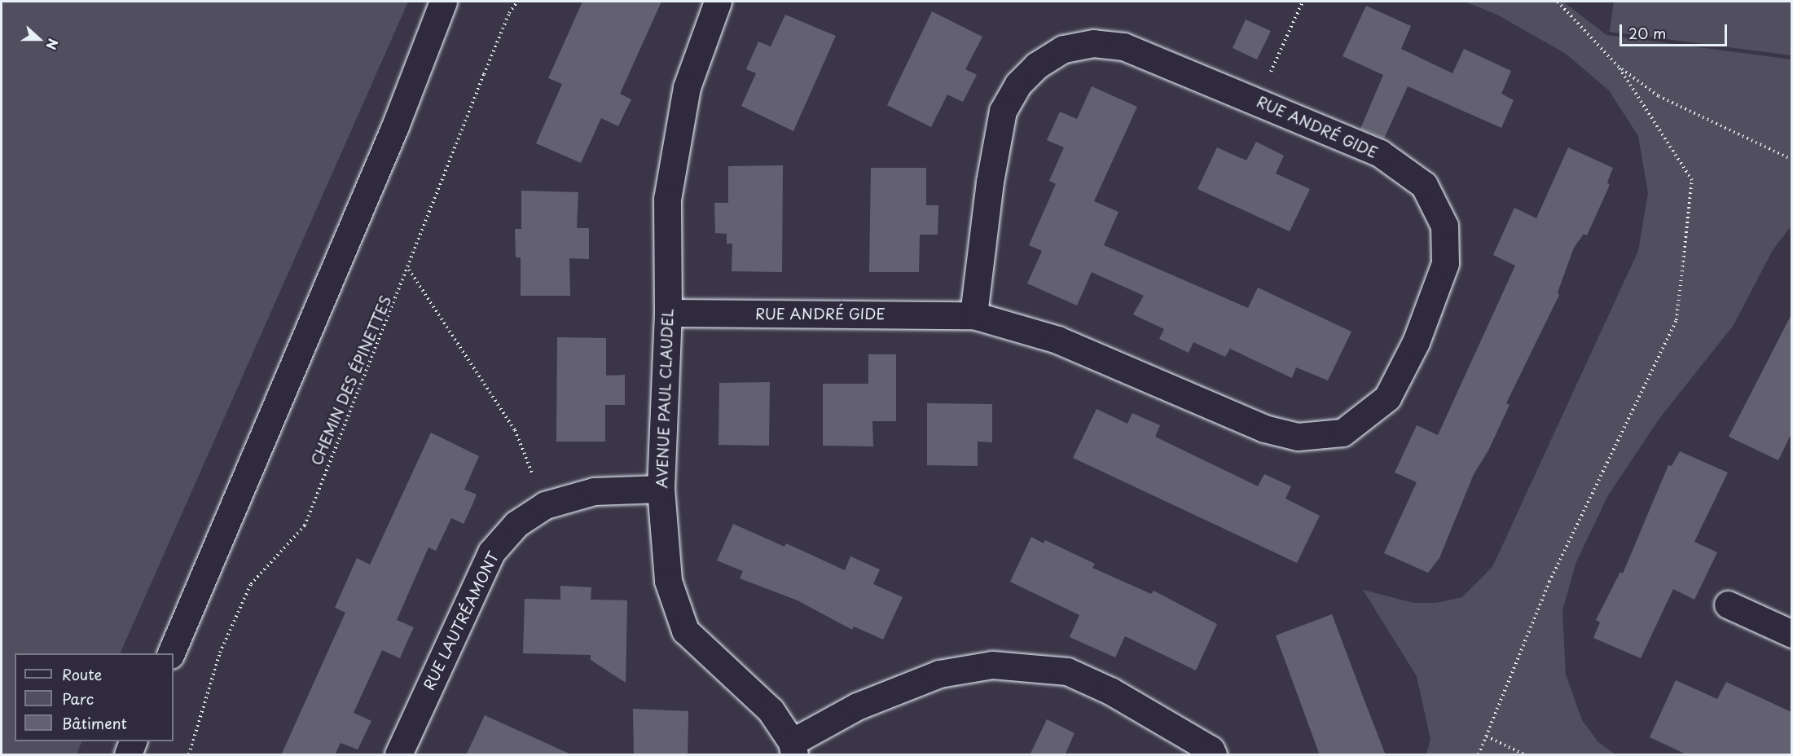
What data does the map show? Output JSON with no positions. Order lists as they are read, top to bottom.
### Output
{
  "streets": {
    "street": ["RUE ANDRÉ GIDE", "AVENUE PAUL CLAUDEL", "RUE LAUTRÉAMONT"],
    "path": ["CHEMIN DES ÉPINETTES"]
  },
  "crossings": [
    ["RUE ANDRÉ GIDE", "AVENUE PAUL CLAUDEL"],
    ["AVENUE PAUL CLAUDEL", "RUE LAUTRÉAMONT"]
  ],
  "legend": ["Route", "Parc", "Bâtiment"],
  "scale_bar": "20 m",
  "north": "right"
}
